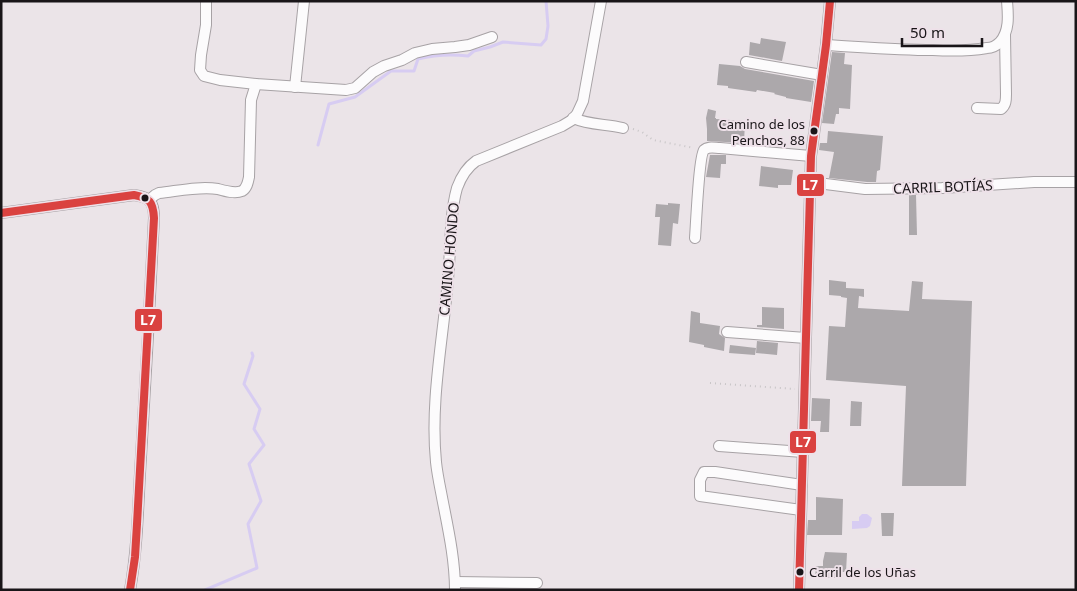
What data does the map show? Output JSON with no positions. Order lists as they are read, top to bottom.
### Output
{
  "streets": {
    "street": ["CARRIL BOTÍAS", "CAMINO HONDO"]
  },
  "places": ["Camino de los Penchos, 88", "Carril de los Uñas"],
  "lines": ["transit line L7"],
  "scale_bar": "50 m"
}
